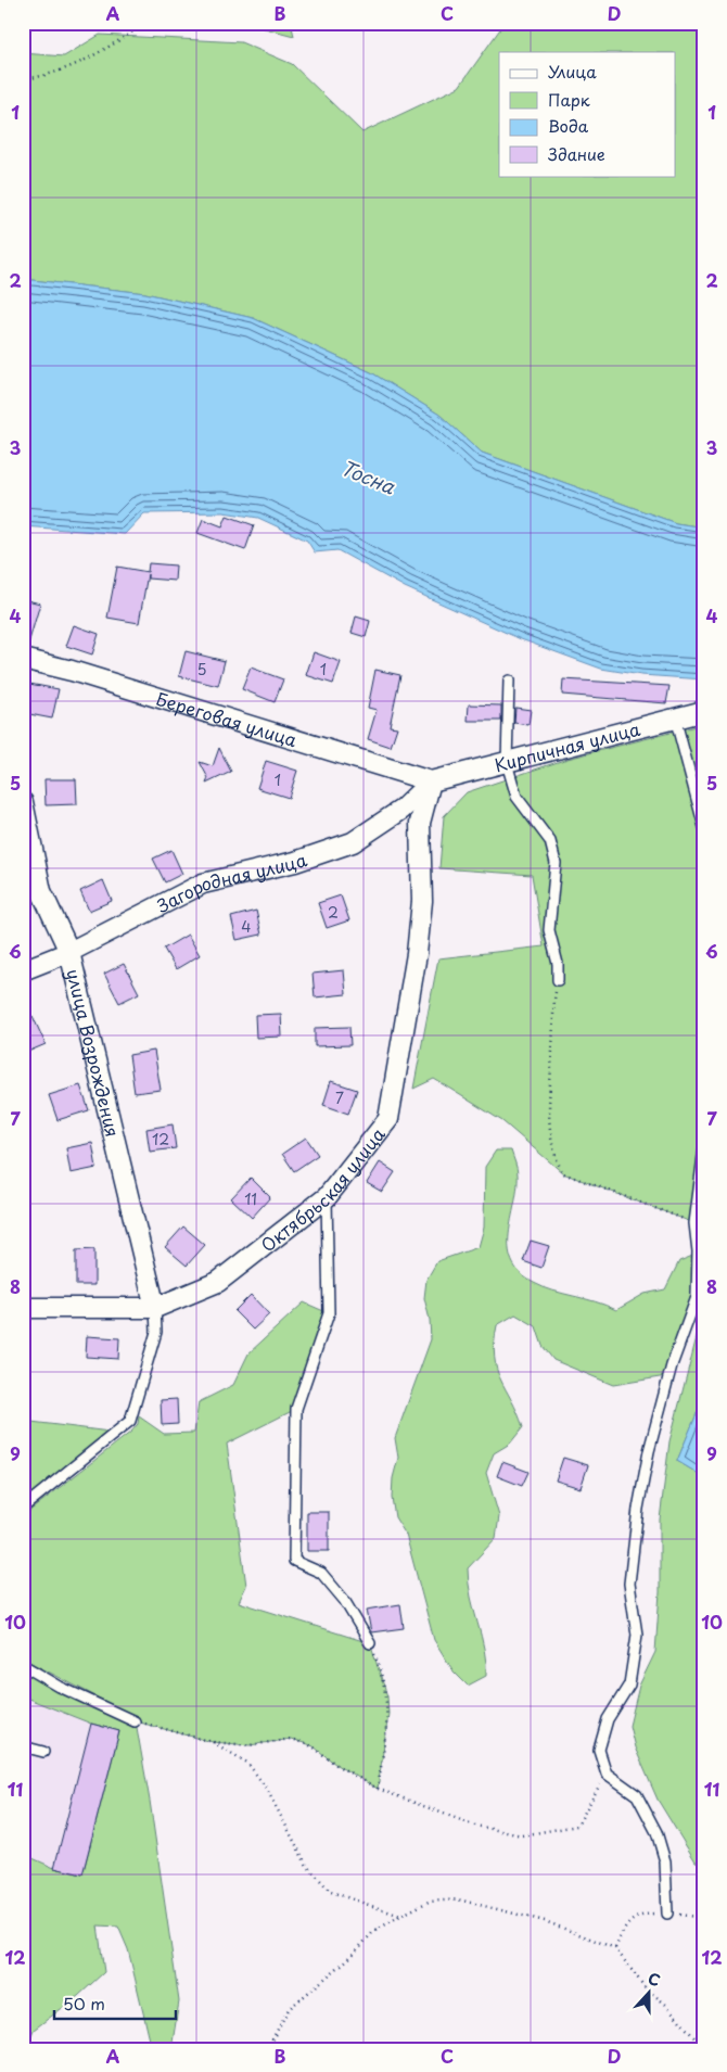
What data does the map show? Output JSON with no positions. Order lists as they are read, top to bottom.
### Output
{
  "streets": {
    "street": [
      "Береговая улица",
      "Кирпичная улица",
      "Загородная улица",
      "улица Возрождения",
      "Октябрьская улица"
    ]
  },
  "crossings": [
    ["Береговая улица", "Кирпичная улица"],
    ["Береговая улица", "Загородная улица"],
    ["Береговая улица", "Октябрьская улица"],
    ["Кирпичная улица", "Загородная улица"],
    ["Кирпичная улица", "Октябрьская улица"],
    ["Загородная улица", "улица Возрождения"],
    ["Загородная улица", "Октябрьская улица"],
    ["улица Возрождения", "Октябрьская улица"]
  ],
  "water": ["Тосна"],
  "house_numbers": [
    "5",
    "1",
    "1",
    "2",
    "4",
    "7",
    "12",
    "11"
  ],
  "legend": [
    "Улица",
    "Парк",
    "Вода",
    "Здание"
  ],
  "scale_bar": "50 m",
  "north": "top",
  "grid": {
    "columns": [
      "A",
      "B",
      "C",
      "D"
    ],
    "rows": [
      "1",
      "2",
      "3",
      "4",
      "5",
      "6",
      "7",
      "8",
      "9",
      "10",
      "11",
      "12"
    ]
  }
}
